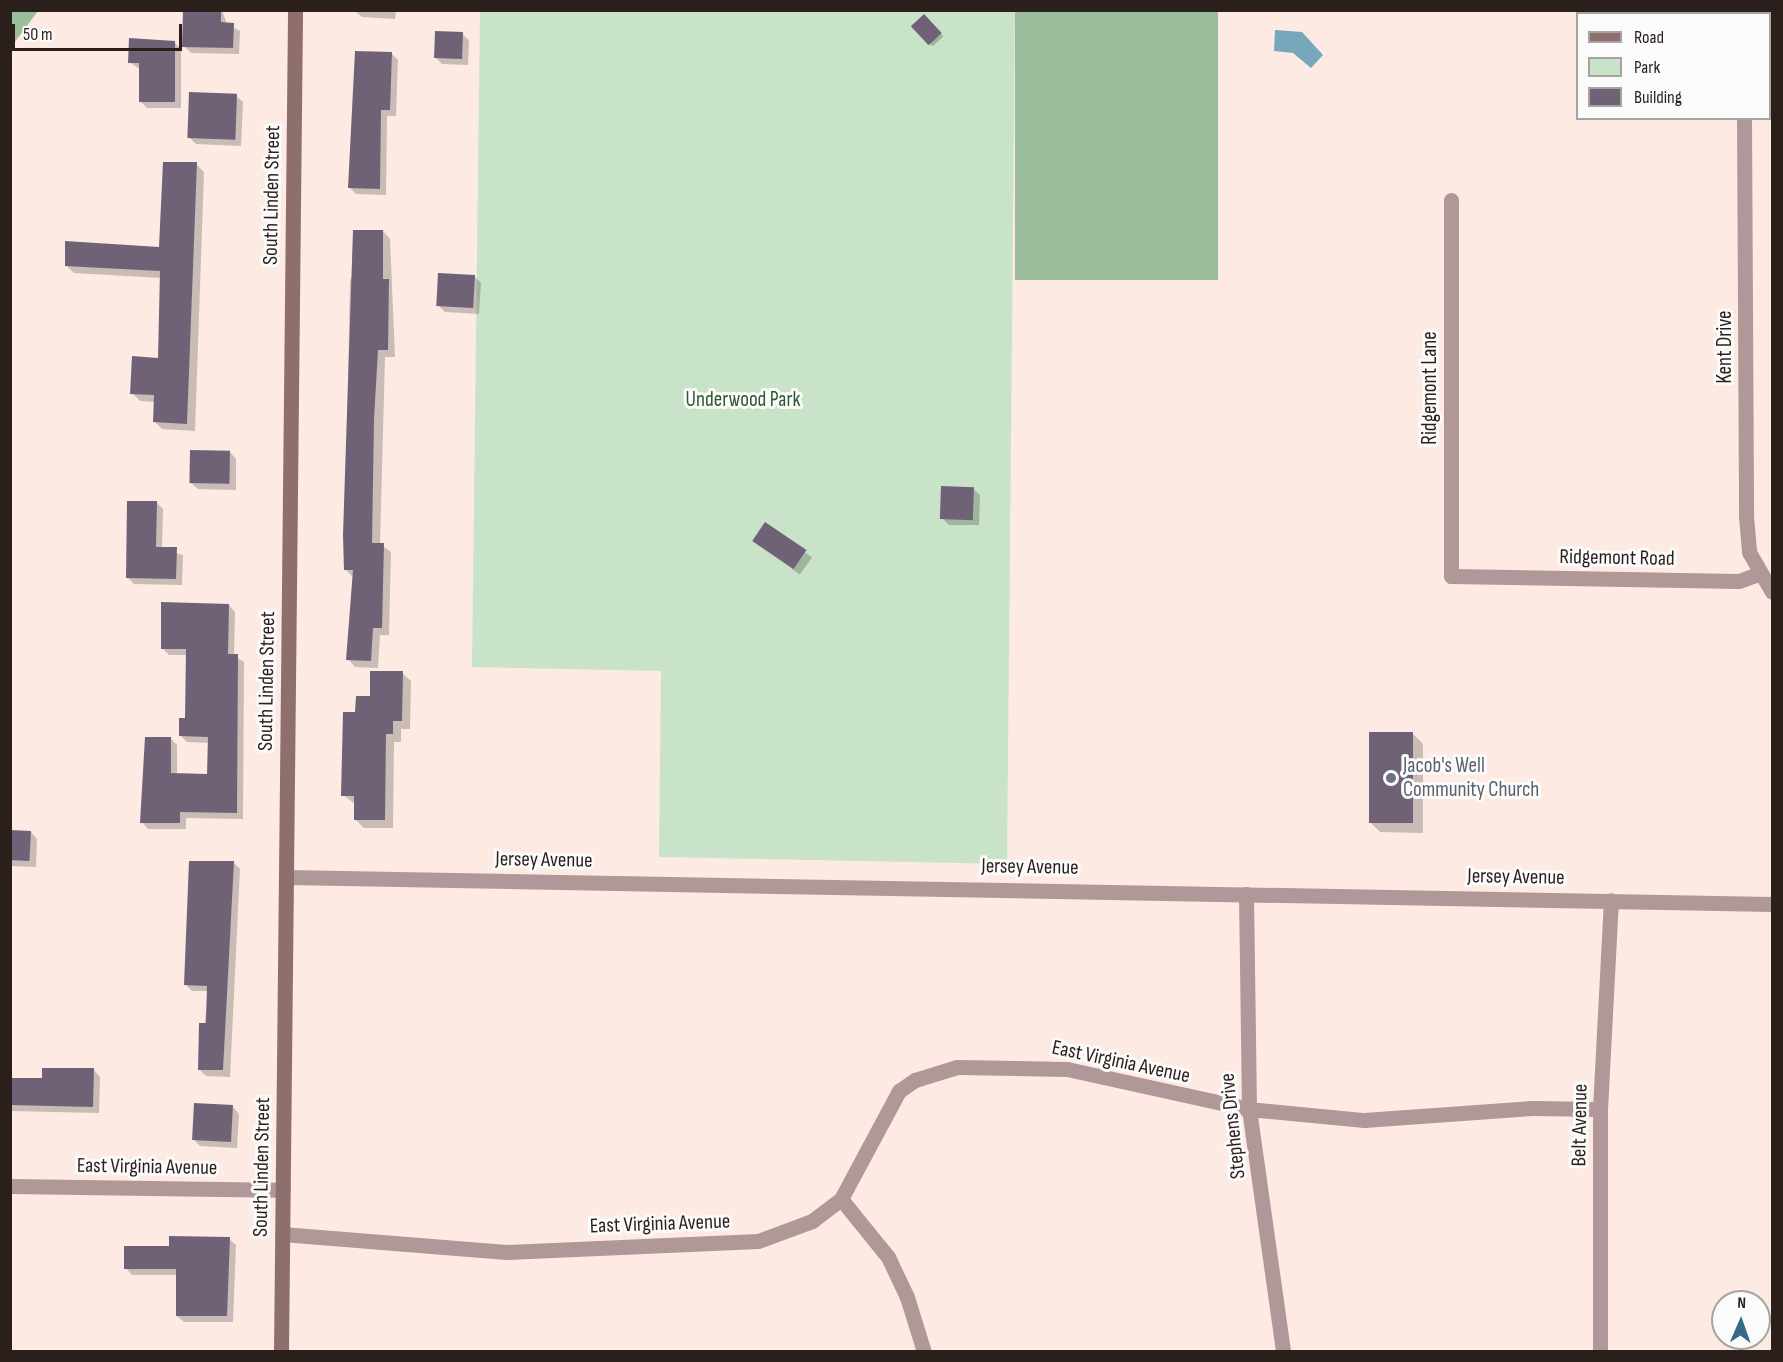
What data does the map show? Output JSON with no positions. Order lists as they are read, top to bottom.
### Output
{
  "streets": {
    "main road": ["South Linden Street"],
    "street": [
      "Kent Drive",
      "Ridgemont Lane",
      "Ridgemont Road",
      "Jersey Avenue",
      "East Virginia Avenue",
      "Belt Avenue",
      "Stephens Drive"
    ]
  },
  "crossings": [
    ["South Linden Street", "Jersey Avenue"],
    ["South Linden Street", "East Virginia Avenue"],
    ["Kent Drive", "Ridgemont Road"],
    ["Ridgemont Lane", "Ridgemont Road"],
    ["Jersey Avenue", "Belt Avenue"],
    ["Jersey Avenue", "Stephens Drive"],
    ["East Virginia Avenue", "Belt Avenue"],
    ["East Virginia Avenue", "Stephens Drive"]
  ],
  "parks": ["Underwood Park"],
  "places": ["Jacob's Well Community Church"],
  "legend": ["Road", "Park", "Building"],
  "scale_bar": "50 m",
  "north": "top"
}
